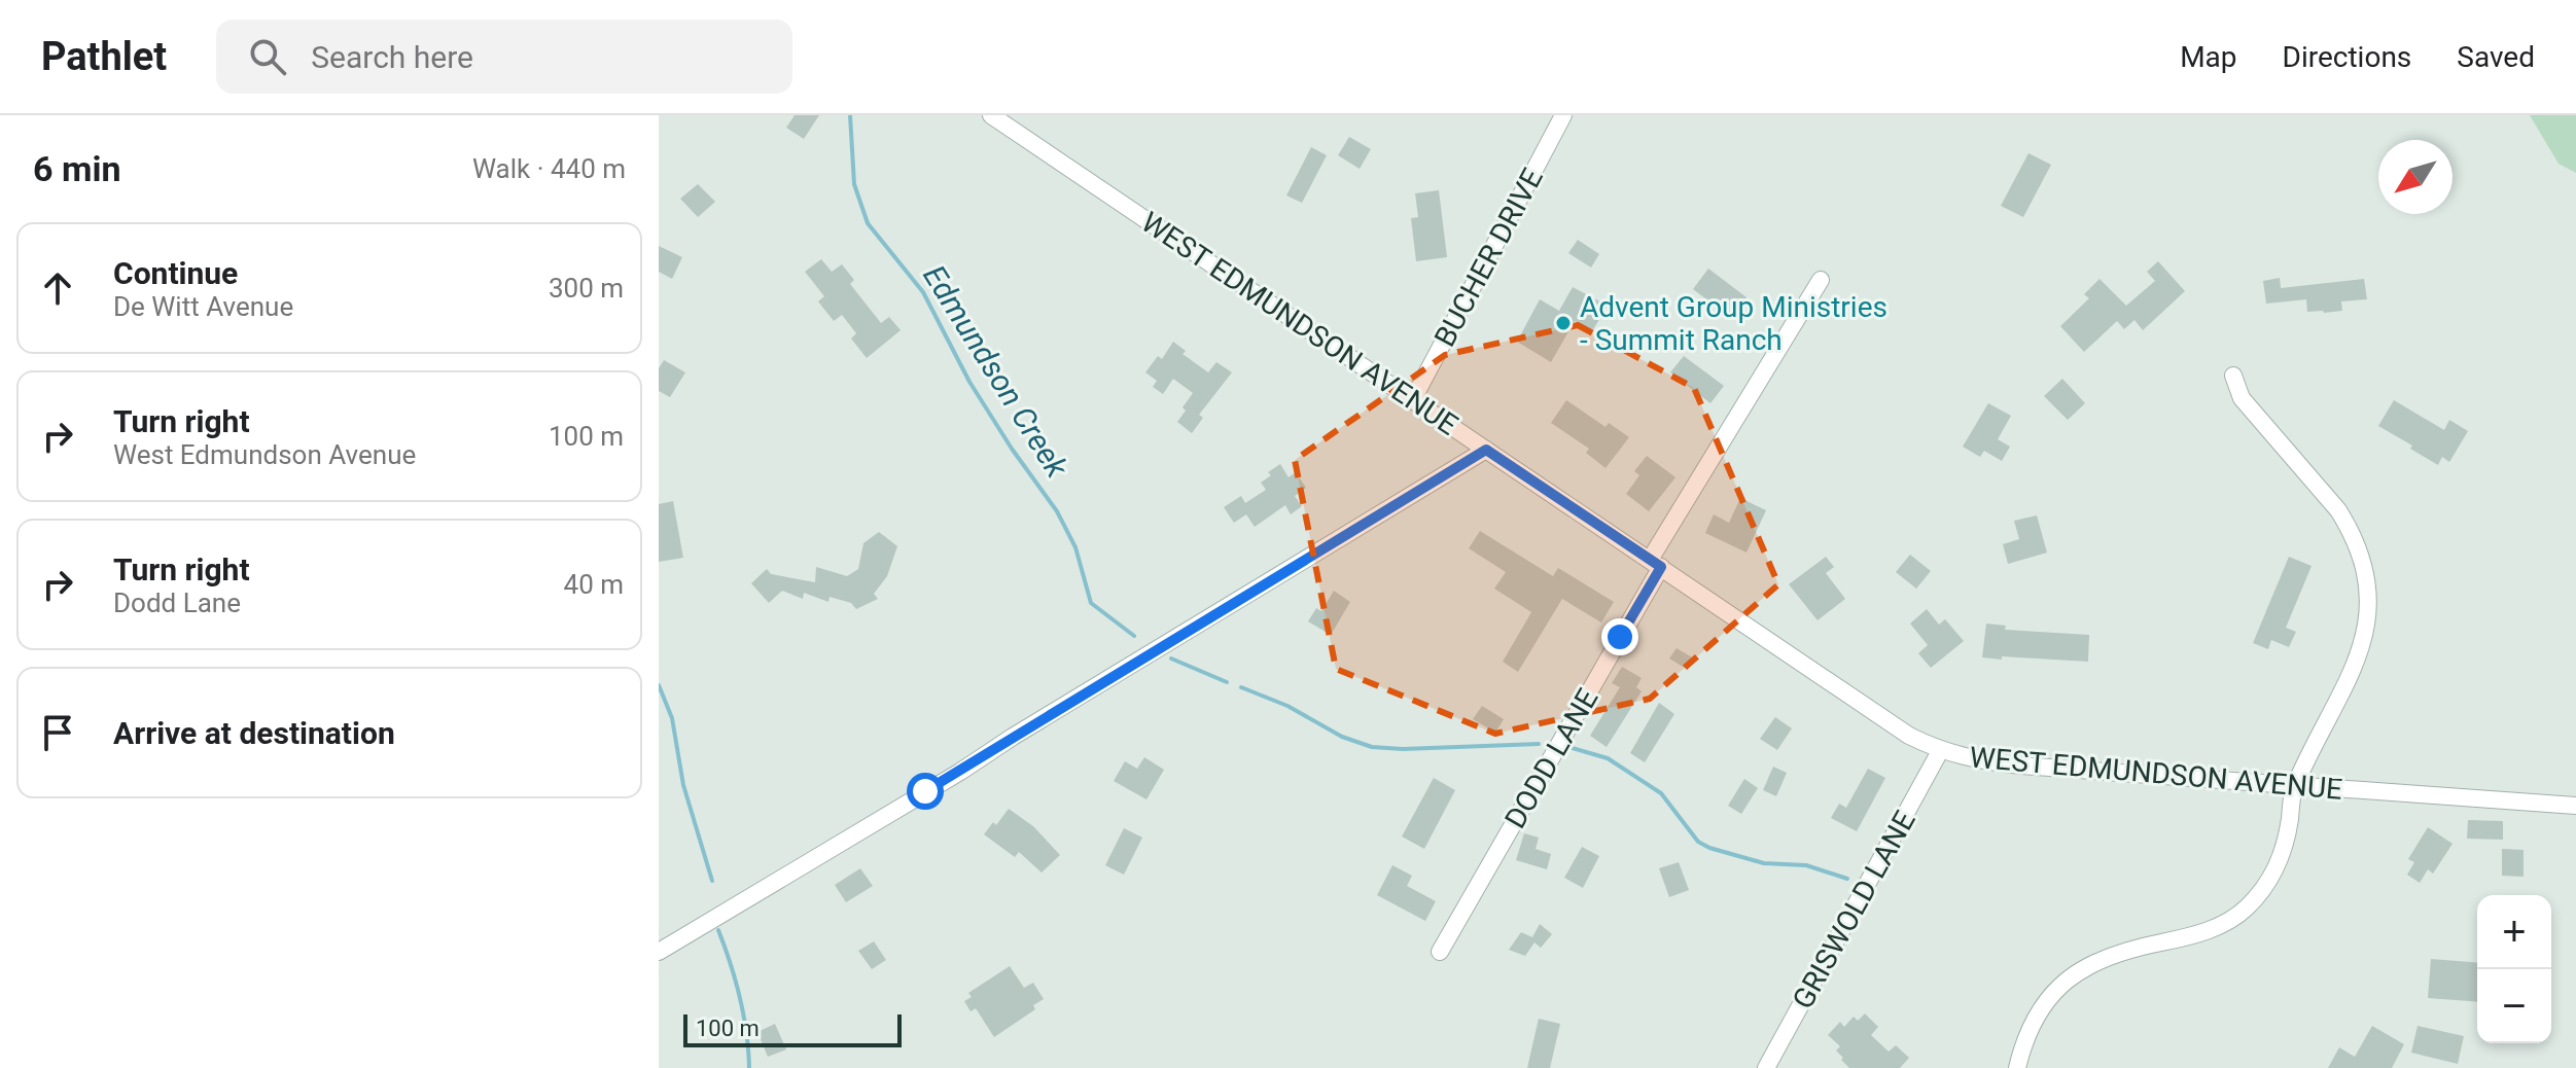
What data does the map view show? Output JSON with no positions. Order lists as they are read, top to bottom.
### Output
{
  "streets": {
    "street": [
      "BUCHER DRIVE",
      "WEST EDMUNDSON AVENUE",
      "DODD LANE",
      "GRISWOLD LANE"
    ]
  },
  "crossings": [
    ["BUCHER DRIVE", "WEST EDMUNDSON AVENUE"],
    ["WEST EDMUNDSON AVENUE", "DODD LANE"],
    ["WEST EDMUNDSON AVENUE", "GRISWOLD LANE"]
  ],
  "water": ["Edmundson Creek"],
  "places": ["Advent Group Ministries - Summit Ranch"],
  "scale_bar": "100 m",
  "north": "bottom left",
  "page": {
    "header": "Pathlet",
    "search": "Search here",
    "nav": ["Map", "Directions", "Saved"],
    "heading": ["6 min", "Walk · 440 m"],
    "list": [
      ["Continue", "De Witt Avenue", "300 m"],
      ["Turn right", "West Edmundson Avenue", "100 m"],
      ["Turn right", "Dodd Lane", "40 m"],
      "Arrive at destination"
    ],
    "map_buttons": ["+", "−"],
    "scale": "100 m"
  }
}
